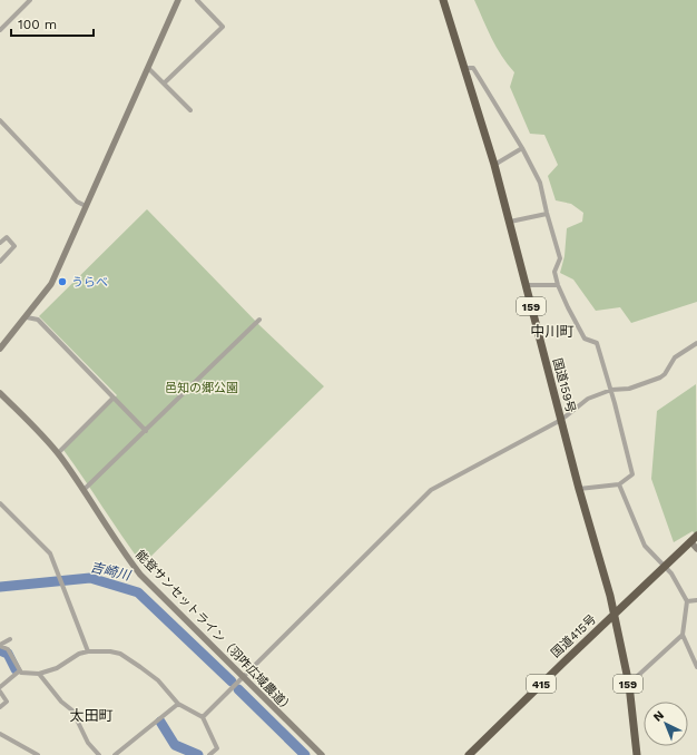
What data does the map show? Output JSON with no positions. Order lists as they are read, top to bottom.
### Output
{
  "streets": {
    "highway": [
      "159",
      "国道159号",
      "国道415号",
      "415"
    ],
    "street": ["能登サンセットライン（羽咋広域農道）"]
  },
  "crossings": [
    ["国道159号", "国道415号"]
  ],
  "districts": ["中川町", "太田町"],
  "water": ["吉崎川"],
  "parks": ["邑知の郷公園"],
  "places": ["うらべ"],
  "scale_bar": "100 m",
  "north": "top left"
}
